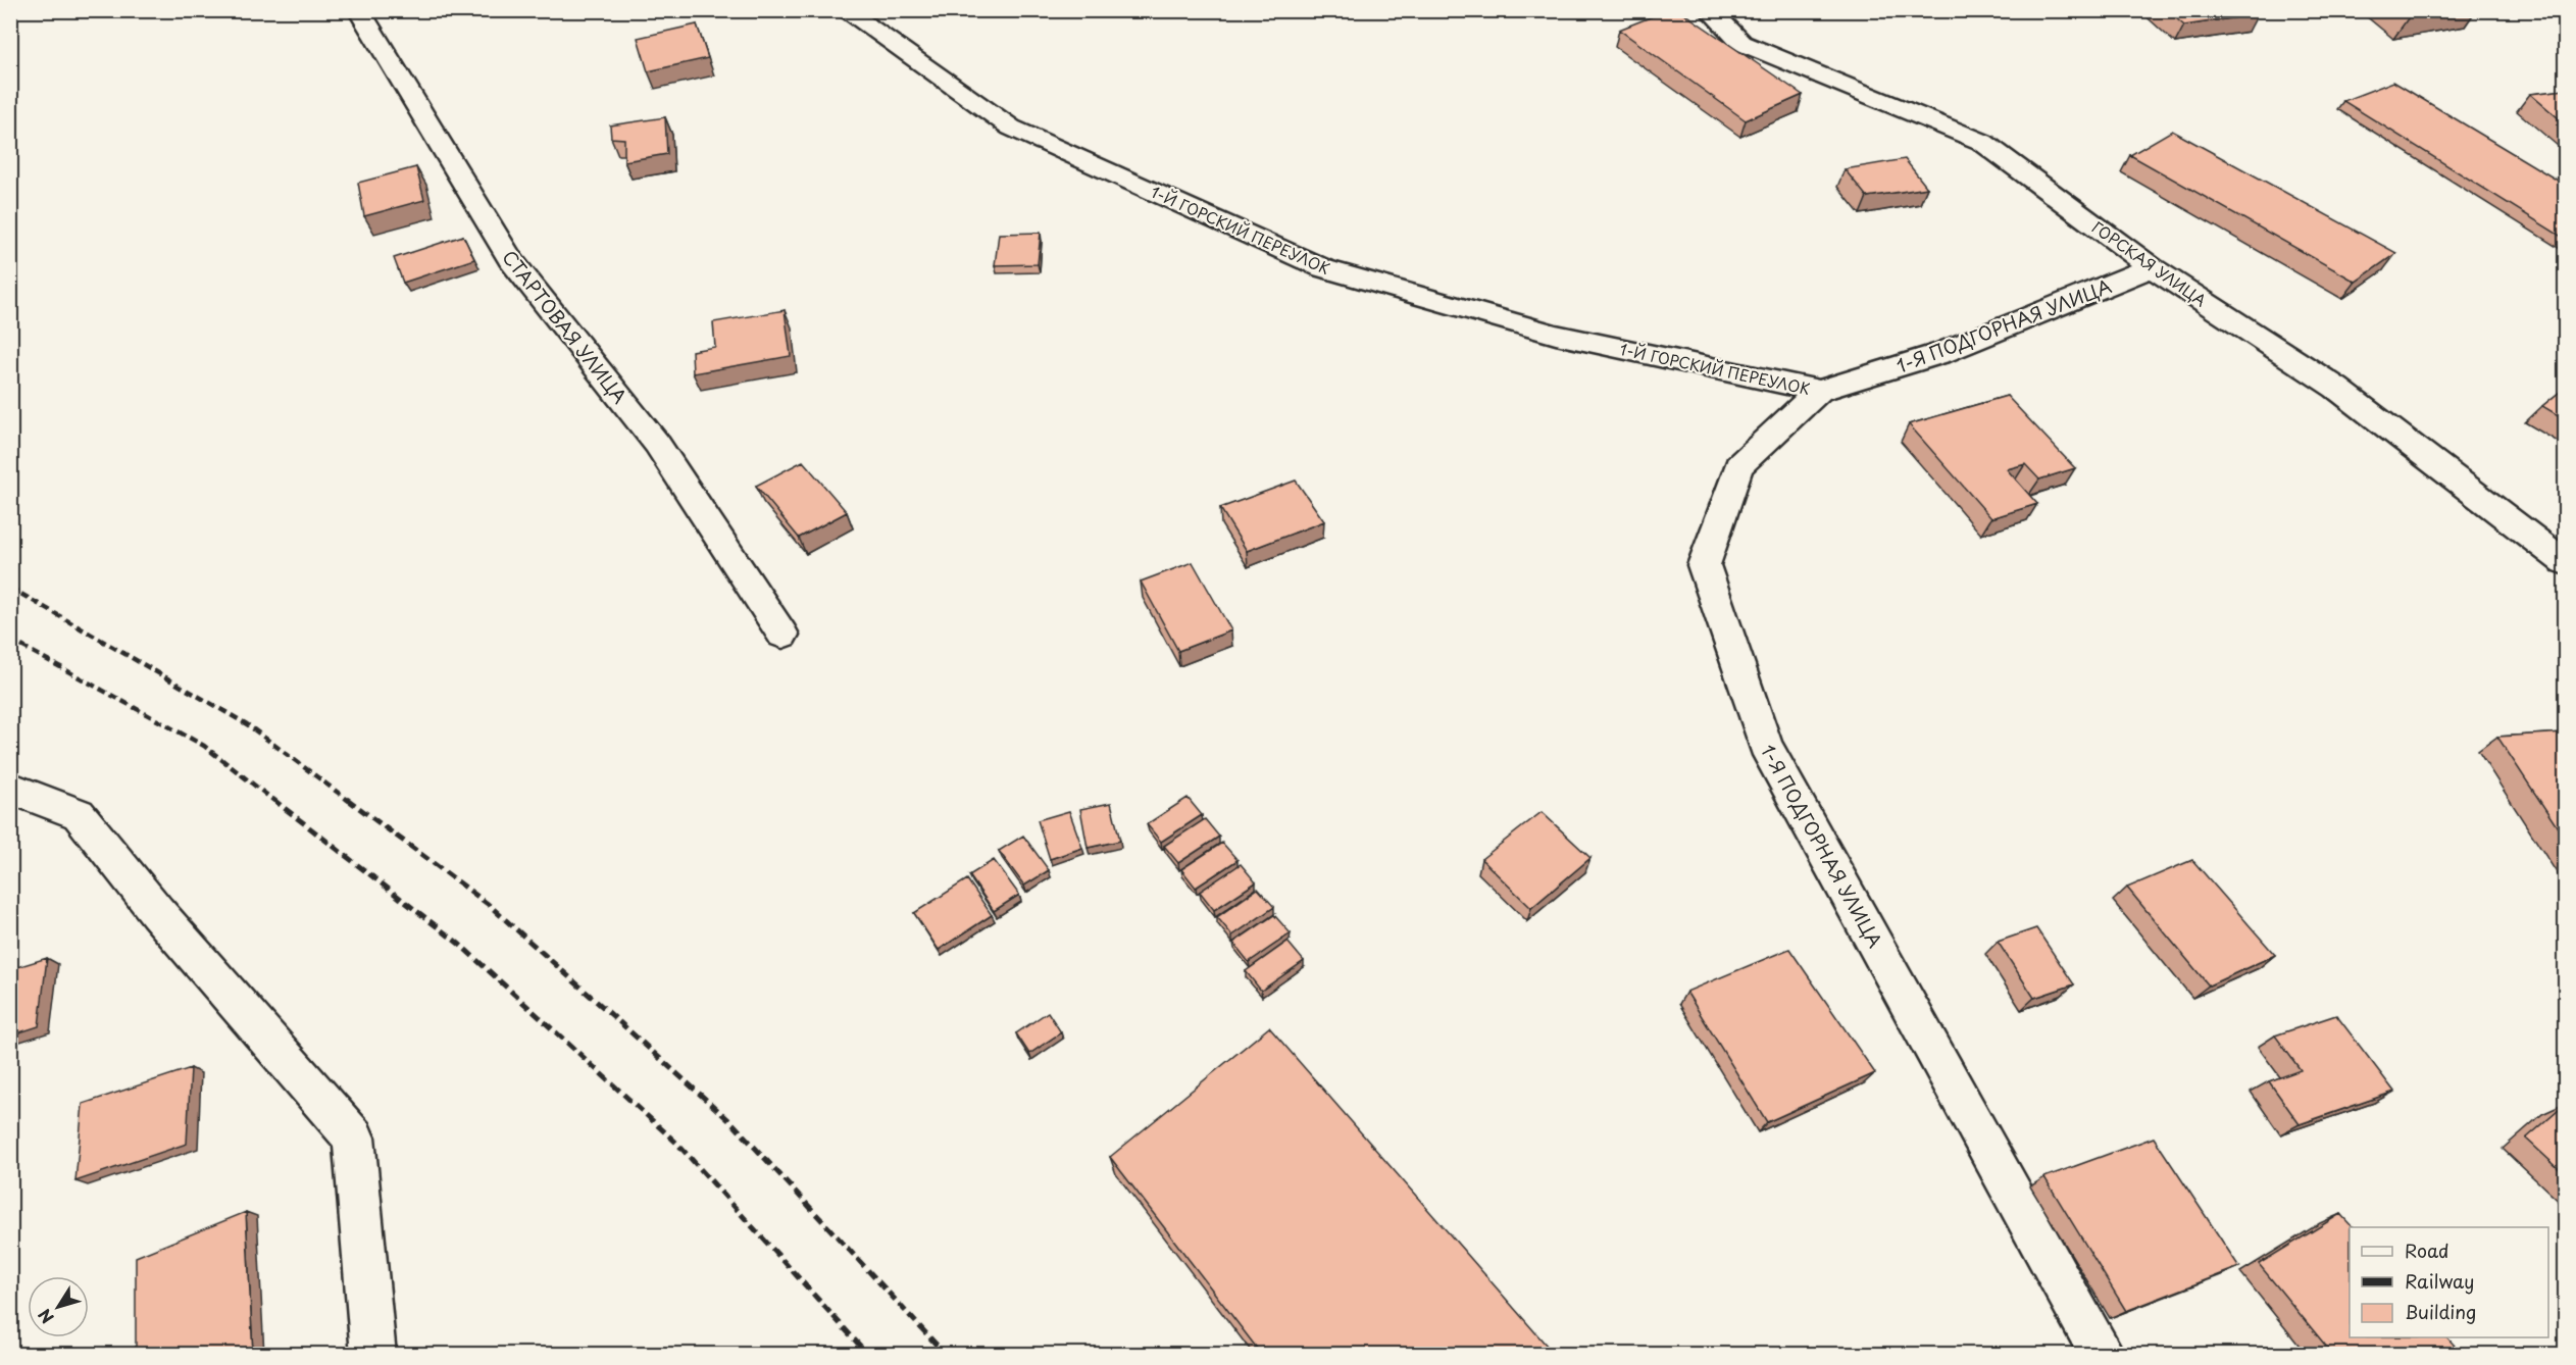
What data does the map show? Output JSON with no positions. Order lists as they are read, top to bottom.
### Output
{
  "streets": {
    "street": [
      "1-Й ГОРСКИЙ ПЕРЕУЛОК",
      "ГОРСКАЯ УЛИЦА",
      "1-Я ПОДГОРНАЯ УЛИЦА",
      "СТАРТОВАЯ УЛИЦА"
    ]
  },
  "crossings": [
    ["1-Й ГОРСКИЙ ПЕРЕУЛОК", "1-Я ПОДГОРНАЯ УЛИЦА"],
    ["ГОРСКАЯ УЛИЦА", "1-Я ПОДГОРНАЯ УЛИЦА"]
  ],
  "legend": ["Road", "Railway", "Building"],
  "north": "bottom left"
}
